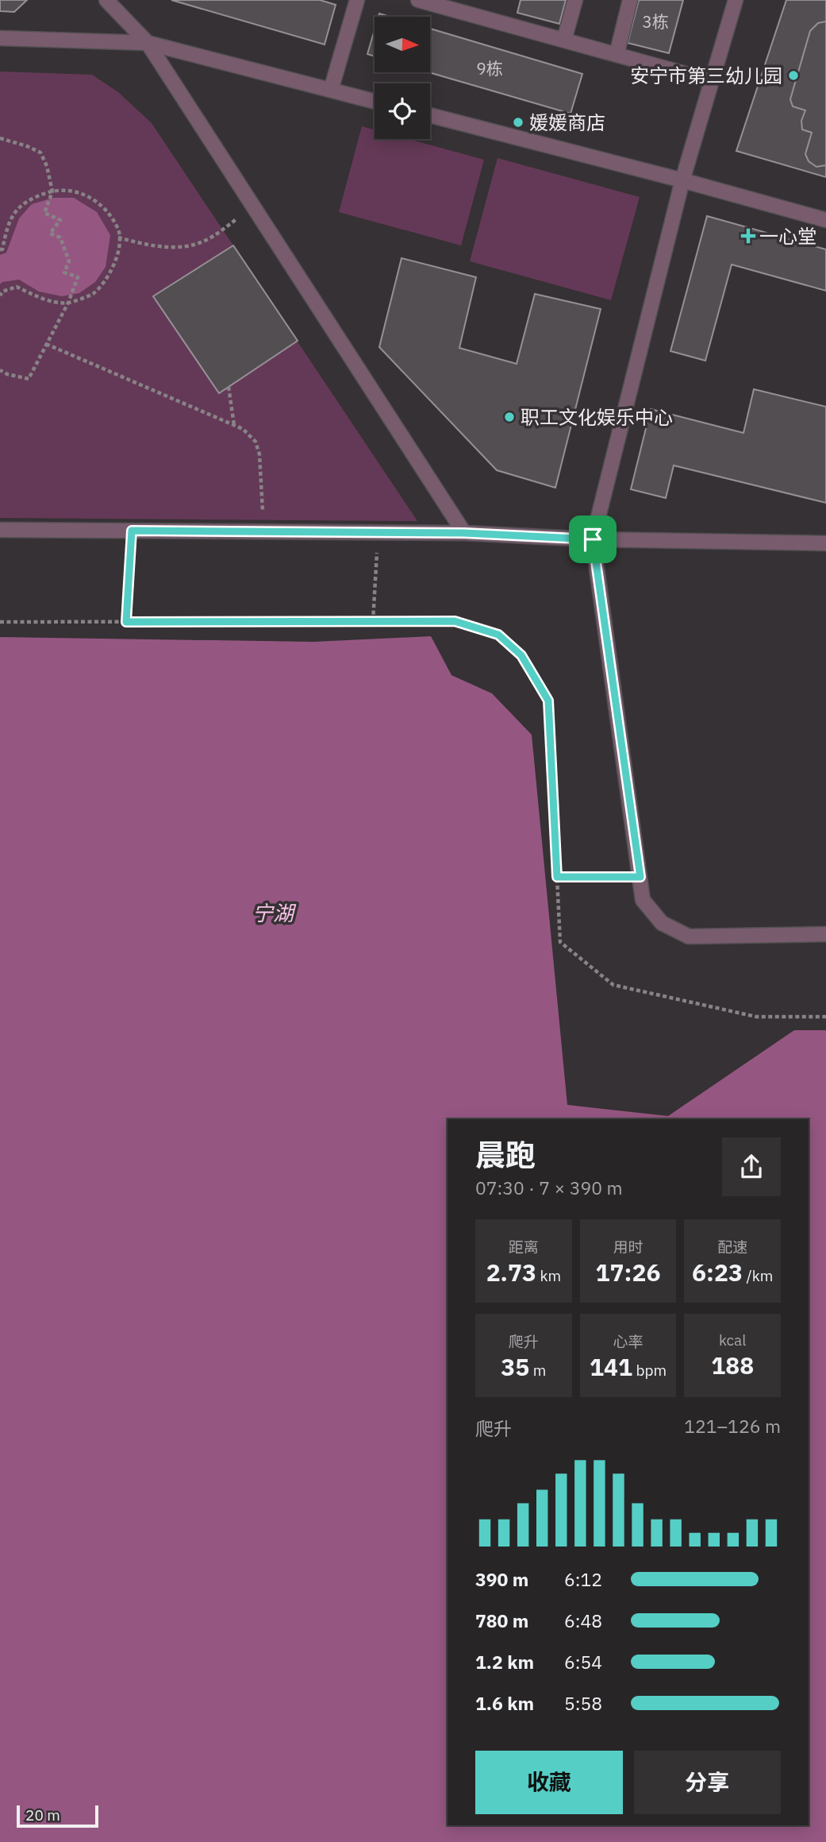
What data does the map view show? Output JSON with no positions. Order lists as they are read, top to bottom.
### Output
{
  "water": ["宁湖"],
  "places": {
    "other": ["安宁市第三幼儿园", "媛媛商店", "职工文化娱乐中心"],
    "health": ["一心堂"]
  },
  "house_numbers": ["3栋", "9栋"],
  "scale_bar": "20 m",
  "north": "right",
  "page": {
    "heading": ["晨跑", "07:30 · 7 × 390 m"],
    "stats": [
      ["距离", "2.73 km"],
      ["用时", "17:26"],
      ["配速", "6:23 /km"],
      ["爬升", "35 m"],
      ["心率", "141 bpm"],
      ["kcal", "188"]
    ],
    "chart": ["爬升", "121–126 m"],
    "list": [
      {
        "name": "390 m",
        "note": "6:12"
      },
      {
        "name": "780 m",
        "note": "6:48"
      },
      {
        "name": "1.2 km",
        "note": "6:54"
      },
      {
        "name": "1.6 km",
        "note": "5:58"
      }
    ],
    "buttons": ["收藏", "分享"],
    "scale": "20 m"
  }
}
